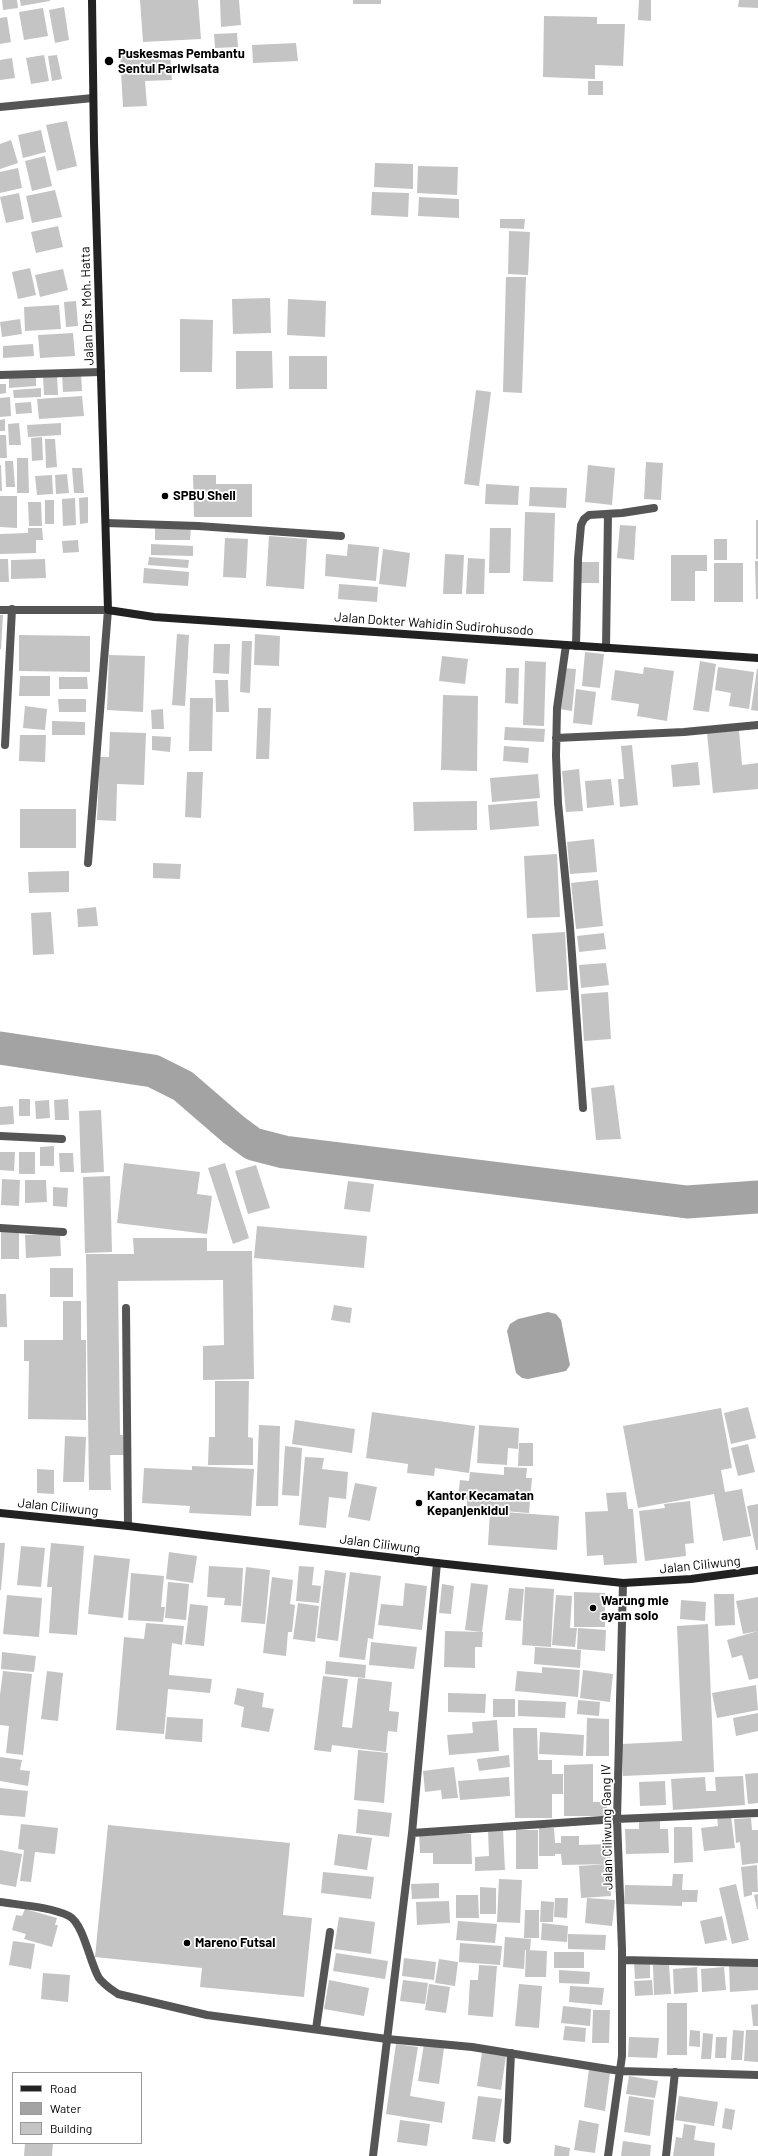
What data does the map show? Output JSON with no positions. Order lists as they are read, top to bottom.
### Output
{
  "streets": {
    "main road": ["Jalan Drs. Moh. Hatta", "Jalan Dokter Wahidin Sudirohusodo", "Jalan Ciliwung"],
    "street": ["Jalan Ciliwung Gang IV"]
  },
  "crossings": [
    ["Jalan Drs. Moh. Hatta", "Jalan Dokter Wahidin Sudirohusodo"],
    ["Jalan Ciliwung", "Jalan Ciliwung Gang IV"]
  ],
  "places": [
    "Puskesmas Pembantu Sentul Pariwisata",
    "SPBU Shell",
    "Kantor Kecamatan Kepanjenkidul",
    "Warung mie ayam solo",
    "Mareno Futsal"
  ],
  "legend": ["Road", "Water", "Building"]
}
